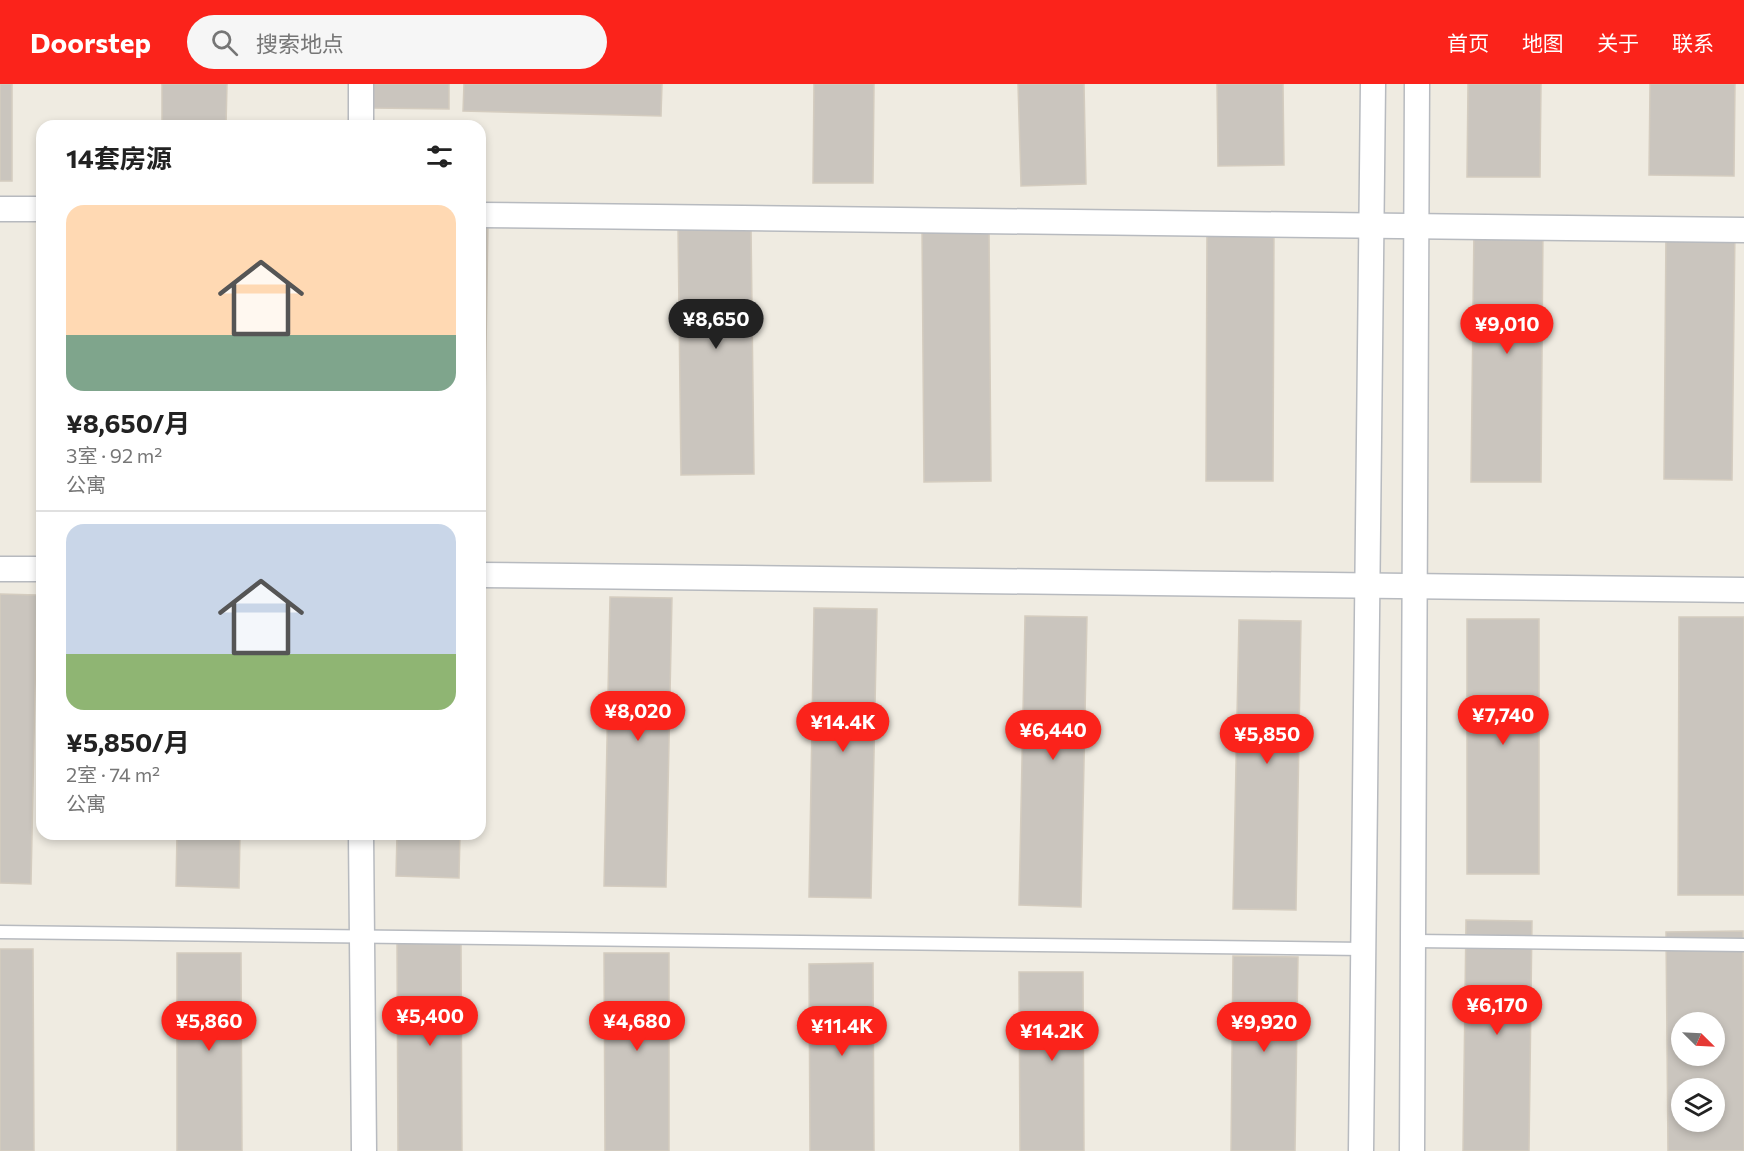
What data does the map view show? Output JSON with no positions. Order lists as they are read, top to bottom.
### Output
{
  "north": "bottom right",
  "page": {
    "header": "Doorstep",
    "search": "搜索地点",
    "nav": [
      "首页",
      "地图",
      "关于",
      "联系"
    ],
    "heading": "14套房源",
    "list": [
      {
        "name": "¥8,650/月",
        "note": "3室 · 92 m² · 公寓"
      },
      {
        "name": "¥5,850/月",
        "note": "2室 · 74 m² · 公寓"
      }
    ],
    "price": [
      "¥8,650",
      "¥9,010",
      "¥8,020",
      "¥7,740",
      "¥14.4K",
      "¥6,440",
      "¥5,850",
      "¥6,170",
      "¥5,400",
      "¥5,860",
      "¥4,680",
      "¥9,920",
      "¥11.4K",
      "¥14.2K"
    ]
  }
}
